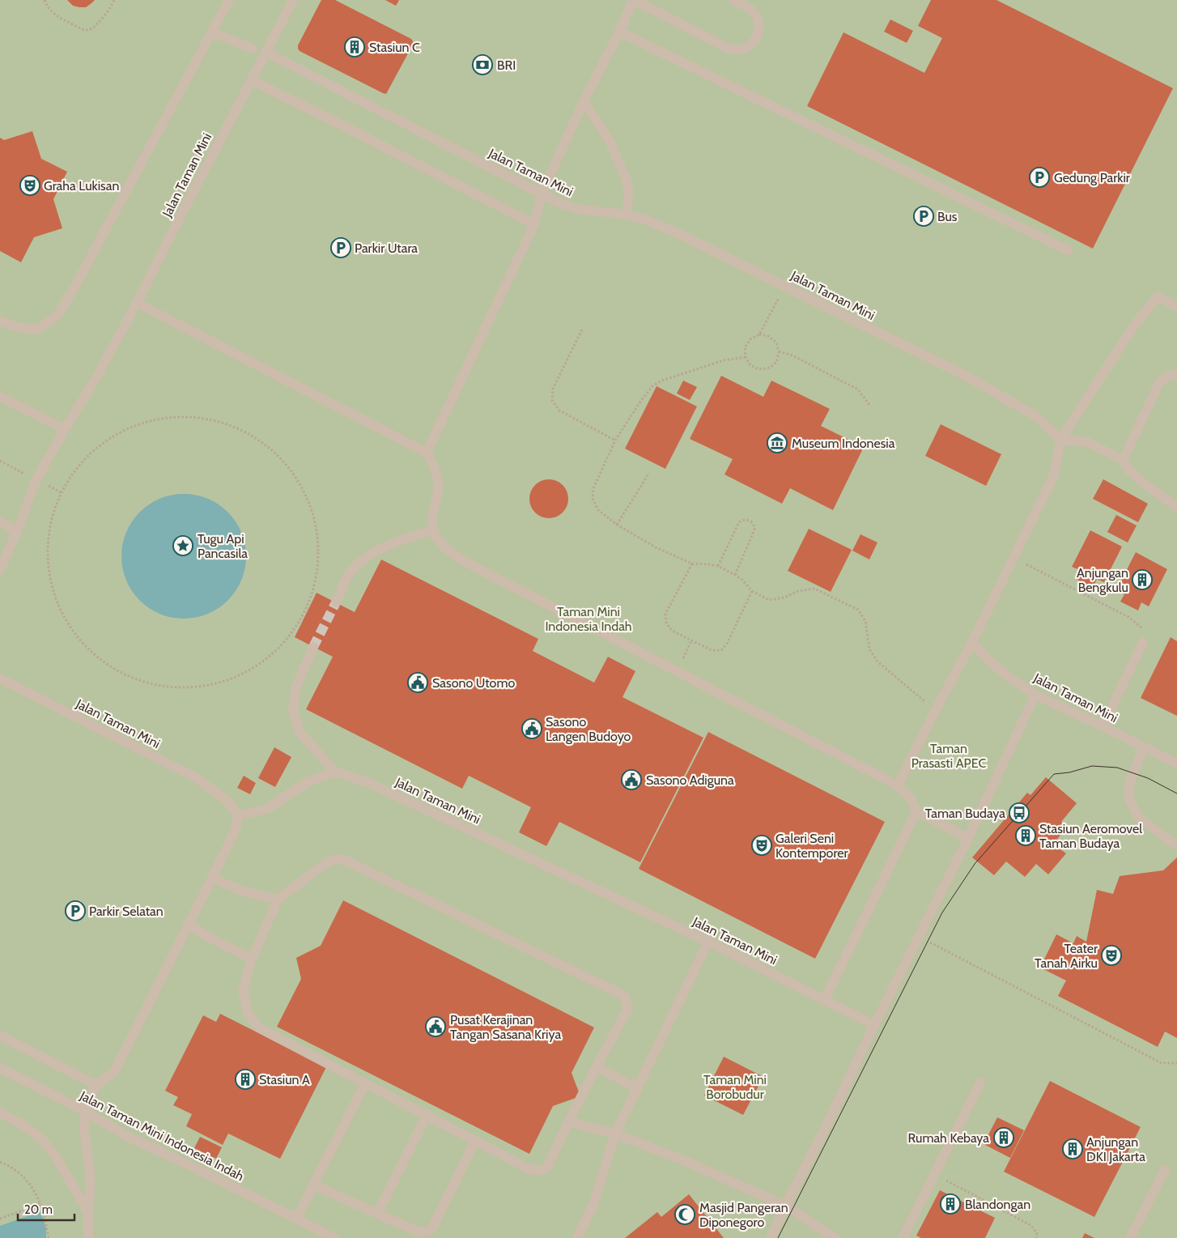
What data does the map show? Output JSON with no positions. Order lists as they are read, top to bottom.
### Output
{
  "streets": {
    "lane": ["Jalan Taman Mini", "Jalan Taman Mini Indonesia Indah"]
  },
  "parks": ["Taman Mini Indonesia Indah", "Taman Prasasti APEC", "Taman Mini Borobudur"],
  "places": {
    "building": [
      "Stasiun C",
      "Anjungan Bengkulu",
      "Stasiun Aeromovel Taman Budaya",
      "Stasiun A",
      "Rumah Kebaya",
      "Anjungan DKI Jakarta",
      "Blandongan"
    ],
    "bank": ["BRI"],
    "parking": [
      "Gedung Parkir",
      "Bus",
      "Parkir Utara",
      "Parkir Selatan"
    ],
    "theatre": ["Graha Lukisan", "Galeri Seni Kontemporer", "Teater Tanah Airku"],
    "museum": ["Museum Indonesia"],
    "place": ["Tugu Api Pancasila"],
    "public building": [
      "Sasono Utomo",
      "Sasono Langen Budoyo",
      "Sasono Adiguna",
      "Pusat Kerajinan Tangan Sasana Kriya"
    ],
    "bus stop": ["Taman Budaya"],
    "mosque": ["Masjid Pangeran Diponegoro"]
  },
  "scale_bar": "20 m"
}
